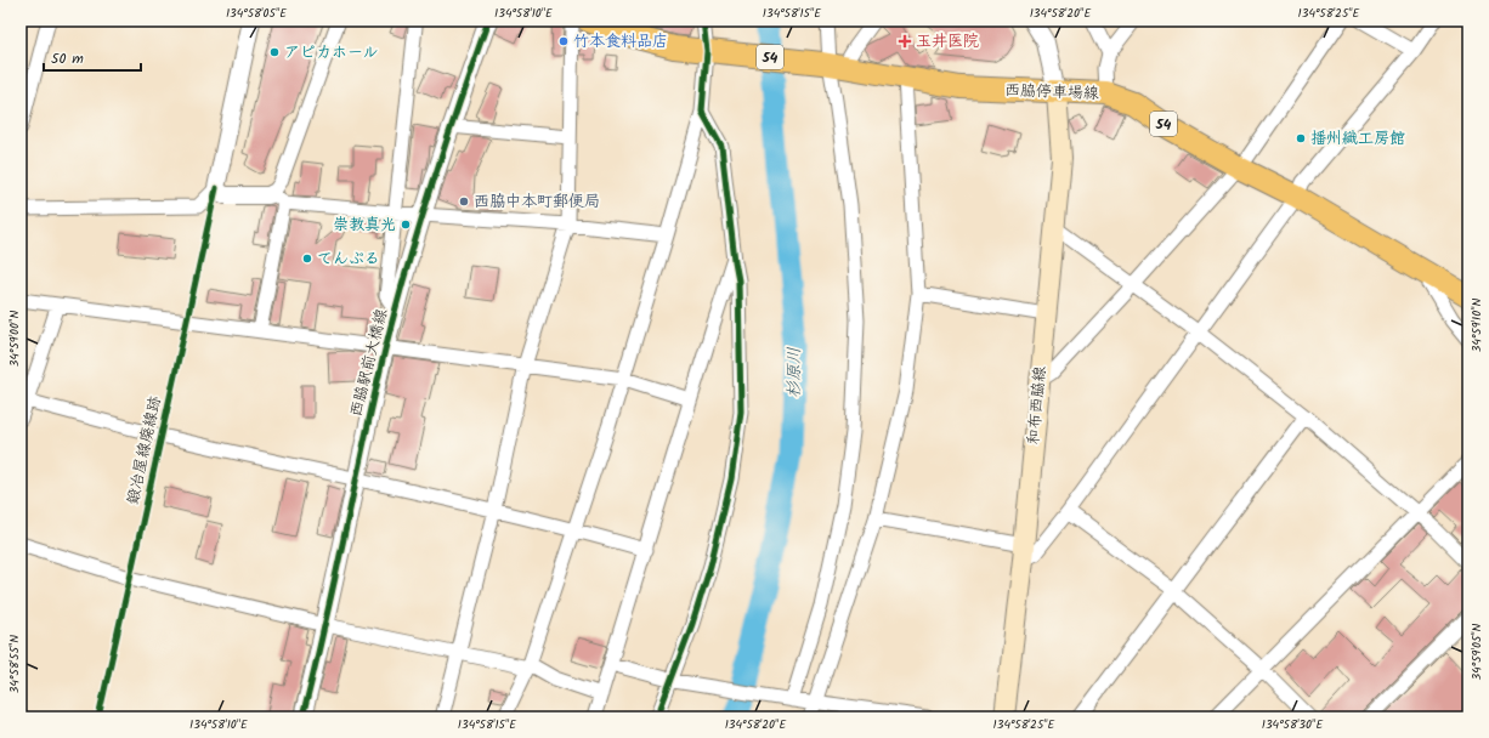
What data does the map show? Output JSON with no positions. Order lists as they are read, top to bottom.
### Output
{
  "streets": {
    "main road": ["54", "西脇停車場線", "和布西脇線"],
    "street": ["西脇駅前大橋線"],
    "cycle path": ["鍛冶屋線廃線跡"]
  },
  "crossings": [
    ["西脇停車場線", "和布西脇線"]
  ],
  "water": ["杉原川"],
  "places": {
    "other": [
      "竹本食料品店",
      "アピカホール",
      "播州織工房館",
      "西脇中本町郵便局",
      "崇教真光",
      "てんぷる"
    ],
    "health": ["玉井医院"]
  },
  "scale_bar": "50 m",
  "coordinates": [
    "134°58'05\"E",
    "134°58'10\"E",
    "134°58'15\"E",
    "134°58'20\"E",
    "134°58'25\"E",
    "34°59'10\"N",
    "34°59'00\"N",
    "34°59'05\"N",
    "34°58'55\"N",
    "134°58'30\"E"
  ]
}
